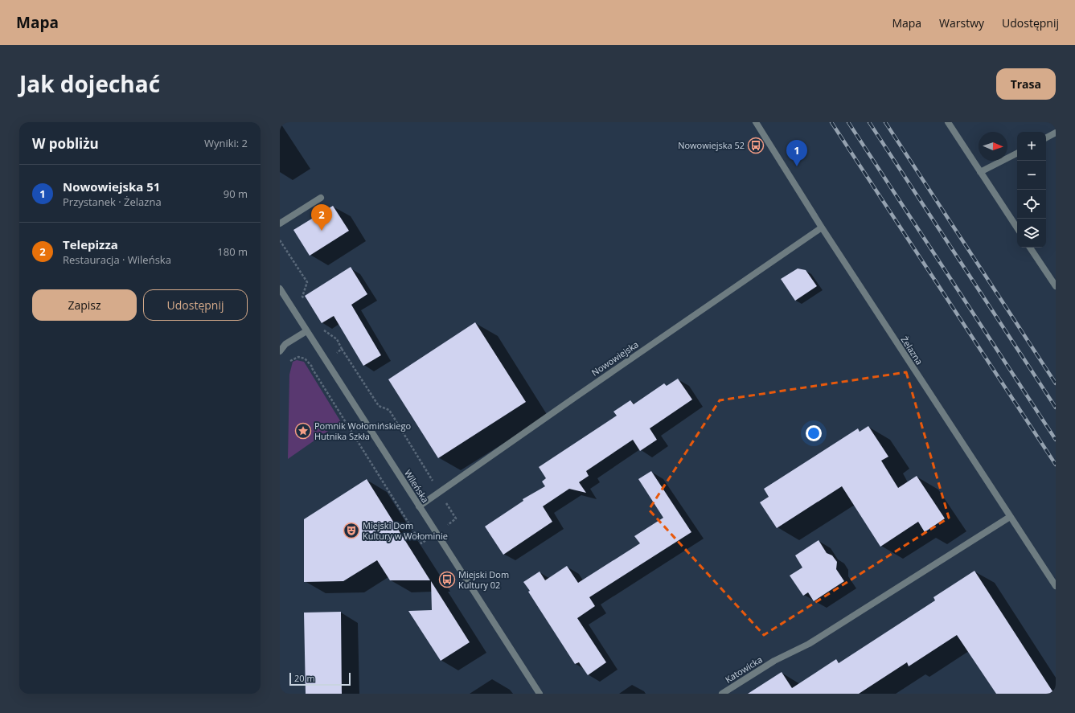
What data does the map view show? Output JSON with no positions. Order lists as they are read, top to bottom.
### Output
{
  "streets": {
    "street": [
      "Żelazna",
      "Nowowiejska",
      "Wileńska",
      "Katowicka"
    ]
  },
  "crossings": [
    ["Żelazna", "Nowowiejska"],
    ["Żelazna", "Katowicka"],
    ["Nowowiejska", "Wileńska"]
  ],
  "places": {
    "bus stop": ["Nowowiejska 52", "Miejski Dom Kultury 02"],
    "place": ["Pomnik Wołomińskiego Hutnika Szkła"],
    "theatre": ["Miejski Dom Kultury w Wołominie"]
  },
  "scale_bar": "20 m",
  "north": "right",
  "page": {
    "header": "Mapa",
    "nav": ["Mapa", "Warstwy", "Udostępnij"],
    "title": "Jak dojechać",
    "buttons": [
      "Trasa",
      ["Zapisz", "Udostępnij"]
    ],
    "heading": ["W pobliżu", "Wyniki: 2"],
    "map_buttons": ["+", "−"],
    "pins": ["1", "2"],
    "list": [
      {
        "mark": "1",
        "name": "Nowowiejska 51",
        "note": "Przystanek · Żelazna",
        "value": "90 m"
      },
      {
        "mark": "2",
        "name": "Telepizza",
        "note": "Restauracja · Wileńska",
        "value": "180 m"
      }
    ],
    "scale": "20 m"
  }
}
